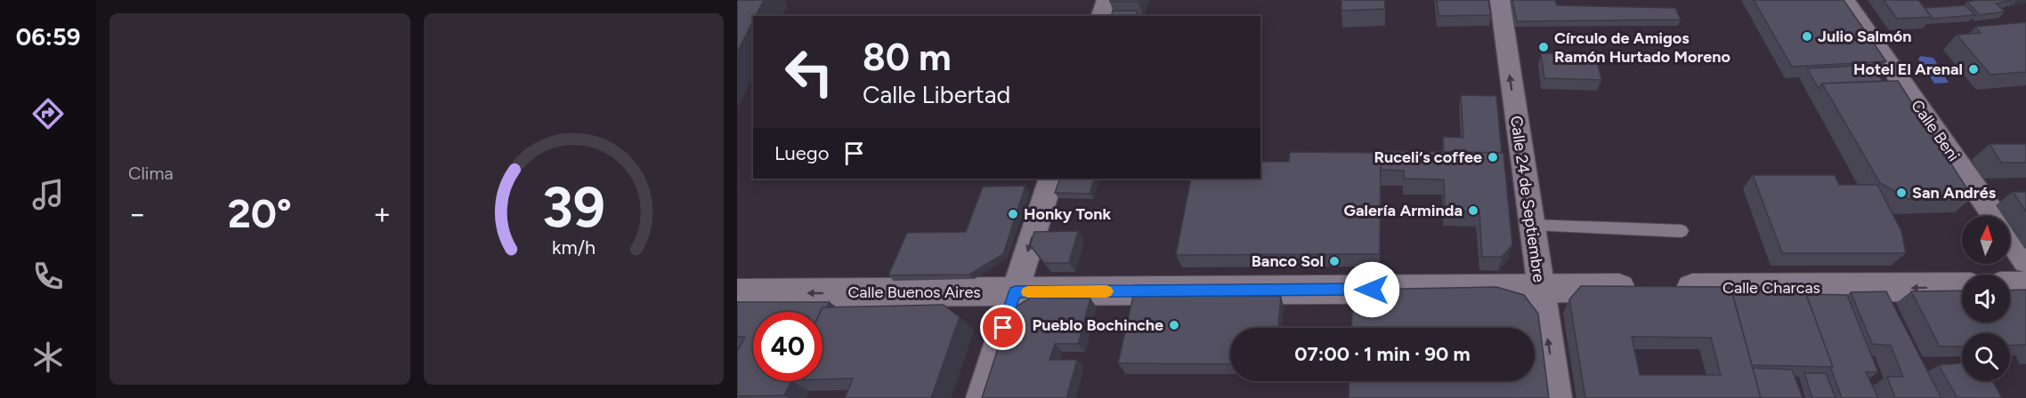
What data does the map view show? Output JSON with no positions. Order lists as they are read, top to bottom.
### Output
{
  "streets": {
    "street": [
      "Calle Beni",
      "Calle 24 de Septiembre",
      "Calle Charcas",
      "Calle Buenos Aires"
    ]
  },
  "crossings": [
    ["Calle 24 de Septiembre", "Calle Charcas"],
    ["Calle 24 de Septiembre", "Calle Buenos Aires"],
    ["Calle Charcas", "Calle Buenos Aires"]
  ],
  "one_way": ["Calle 24 de Septiembre", "Calle Charcas"],
  "places": [
    "Julio Salmón",
    "Círculo de Amigos Ramón Hurtado Moreno",
    "Hotel El Arenal",
    "Ruceli‘s coffee",
    "San Andrés",
    "Galería Arminda",
    "Honky Tonk",
    "Banco Sol",
    "Pueblo Bochinche"
  ],
  "north": "top",
  "page": {
    "tabs": "06:59",
    "tile": "Clima",
    "turn": ["80 m", "Calle Libertad"],
    "then": "Luego",
    "heat": ["−", "20°", "+"],
    "limit": "40",
    "trip": "07:00 · 1 min · 90 m",
    "gauge": ["39", "km/h"]
  }
}
